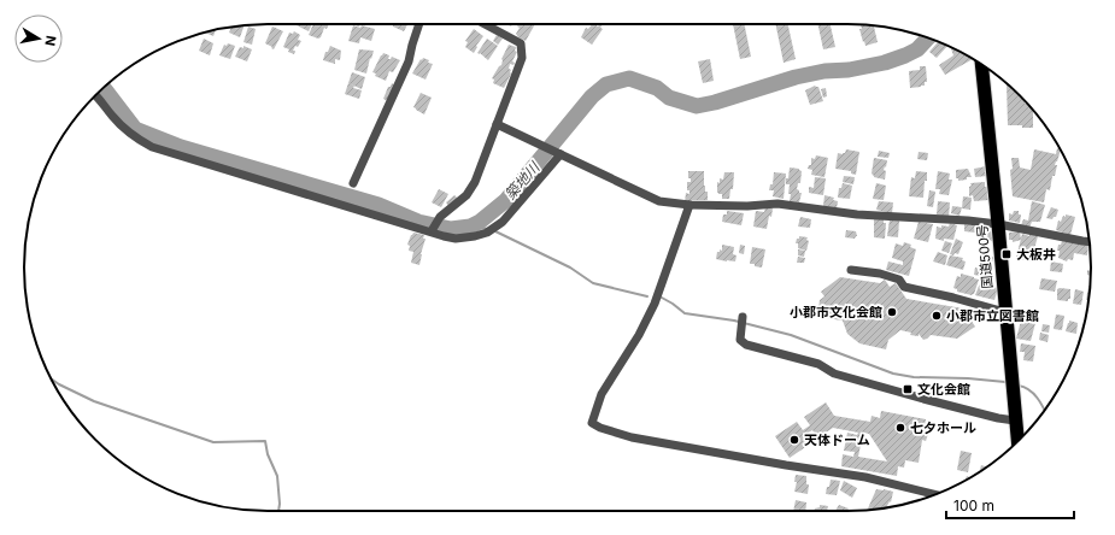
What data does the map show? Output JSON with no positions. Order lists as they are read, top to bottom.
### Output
{
  "streets": {
    "highway": ["国道500号"]
  },
  "water": ["築地川"],
  "places": {
    "transit": ["大板井", "文化会館"],
    "other": [
      "小郡市文化会館",
      "小郡市立図書館",
      "七夕ホール",
      "天体ドーム"
    ]
  },
  "scale_bar": "100 m",
  "north": "right"
}
